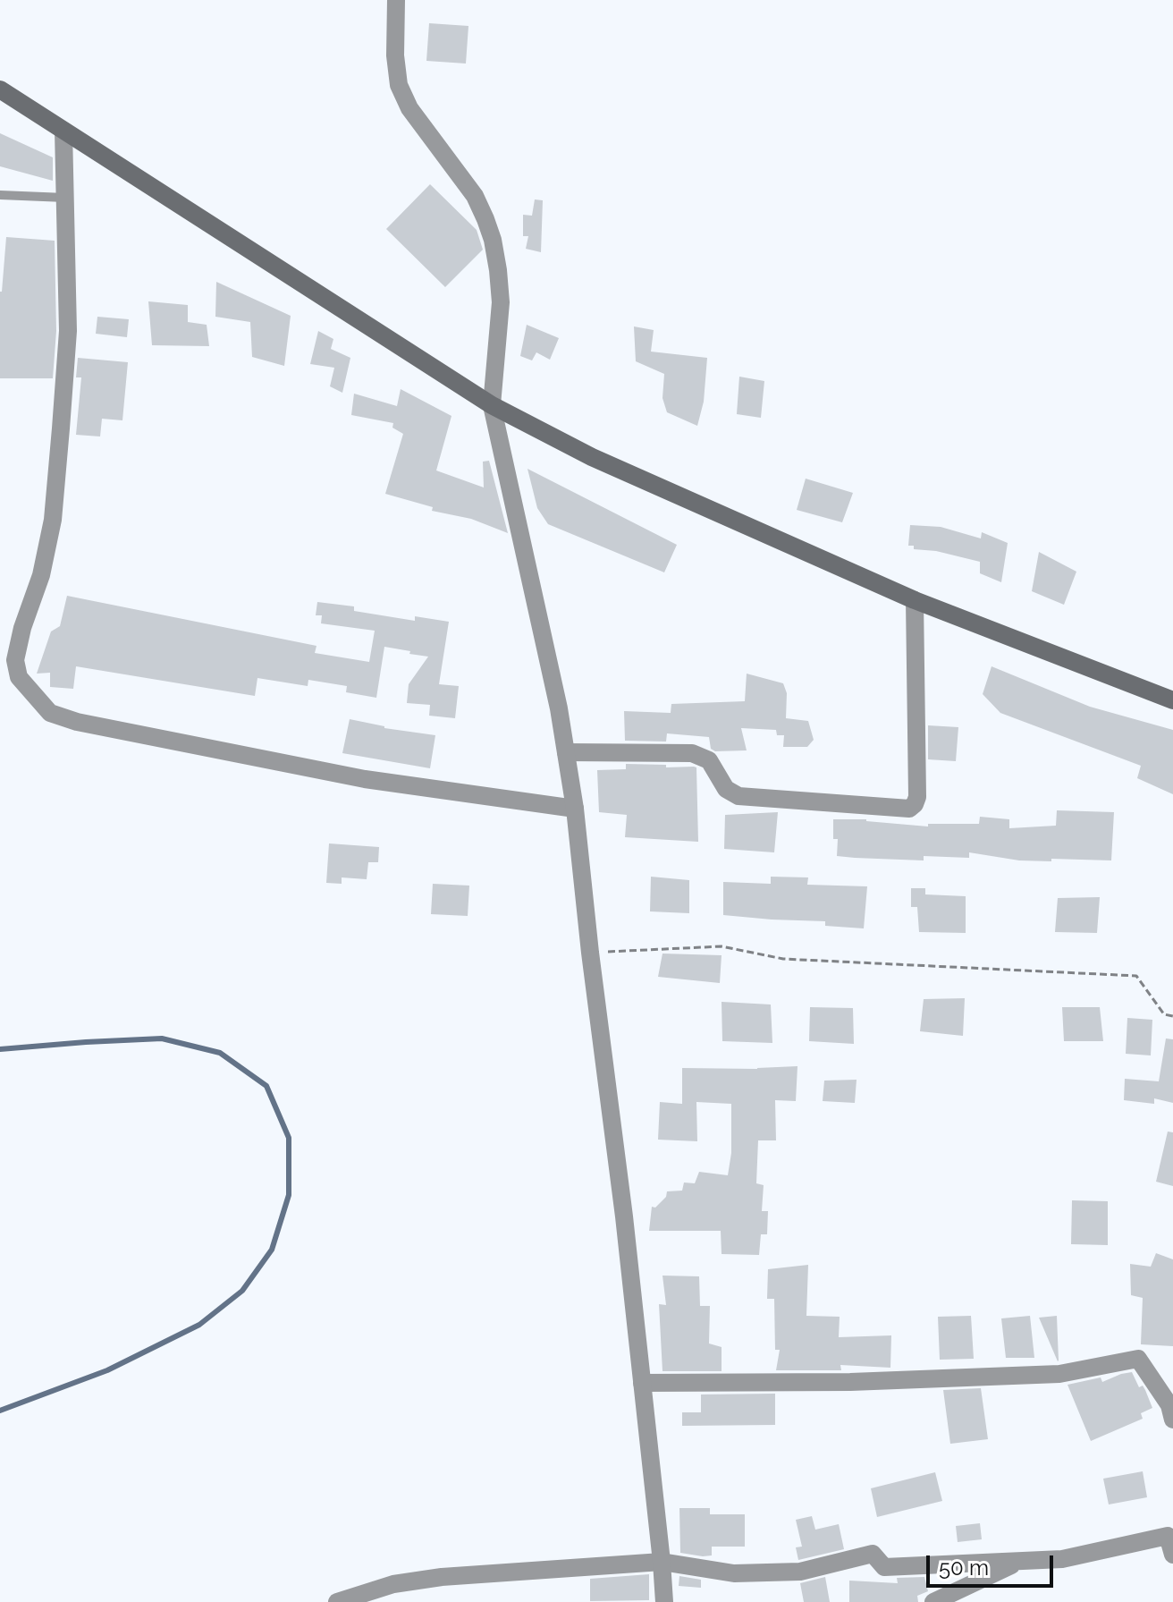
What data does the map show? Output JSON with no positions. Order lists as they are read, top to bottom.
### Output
{
  "scale_bar": "50 m"
}
